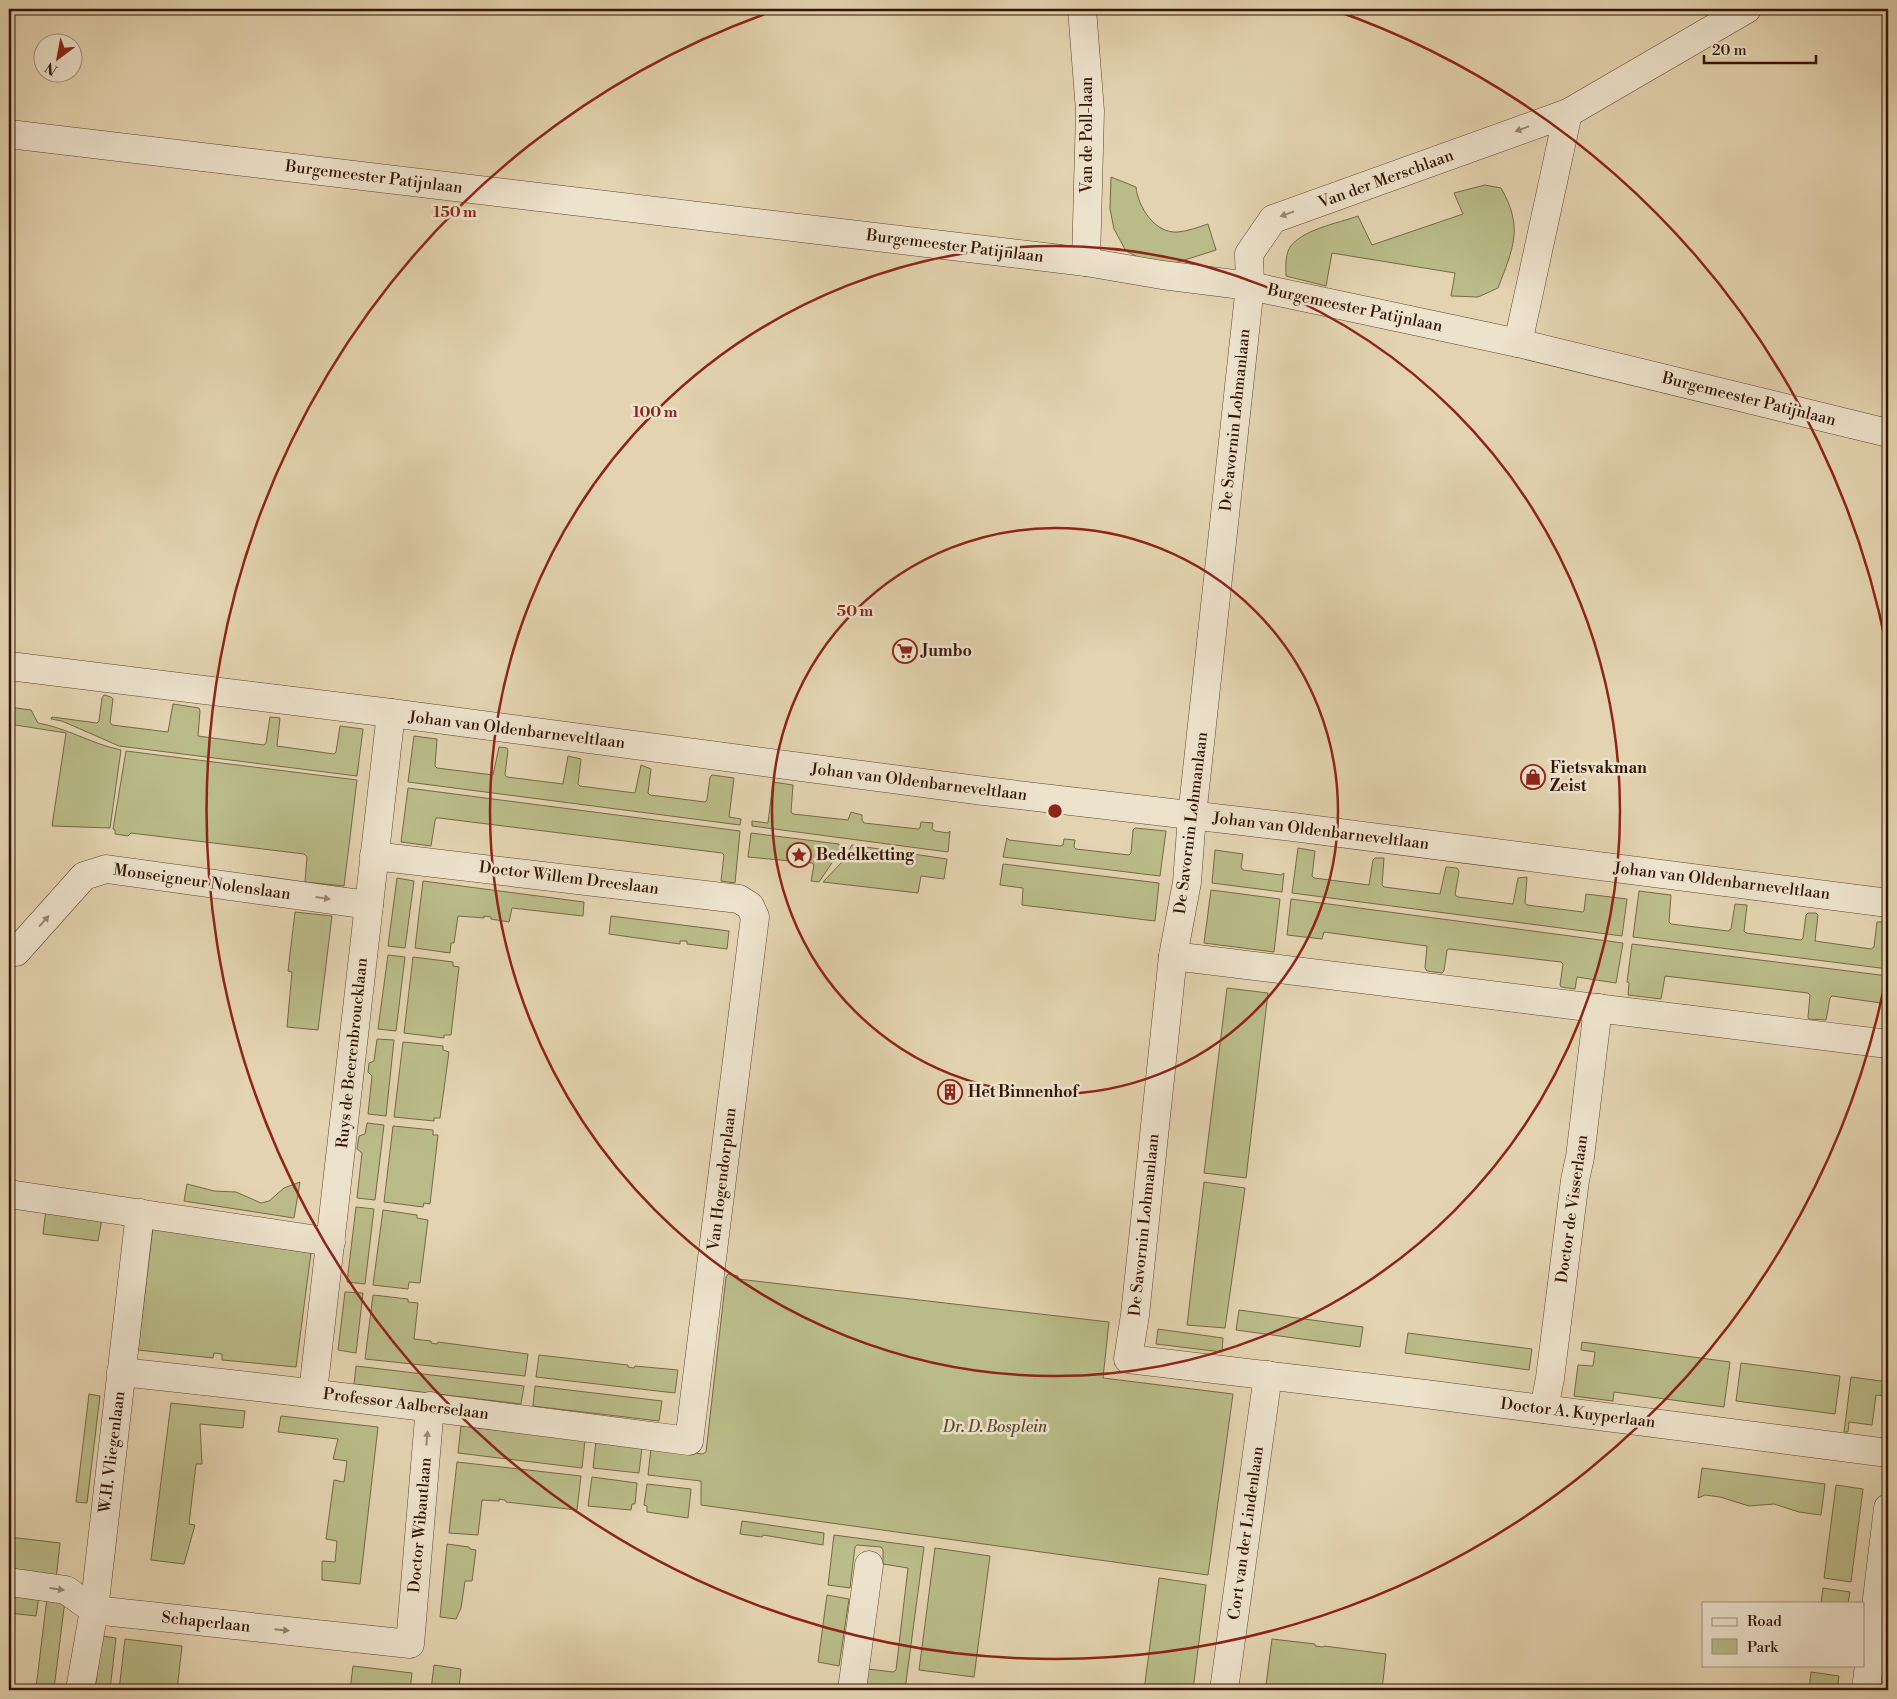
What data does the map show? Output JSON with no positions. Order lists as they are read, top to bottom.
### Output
{
  "streets": {
    "street": [
      "Van de Poll-laan",
      "Burgemeester Patijnlaan",
      "Van der Merschlaan",
      "De Savornin Lohmanlaan",
      "Johan van Oldenbarneveltlaan",
      "Doctor Willem Dreeslaan",
      "Monseigneur Nolenslaan",
      "Ruys de Beerenbroucklaan",
      "Van Hogendorplaan",
      "Doctor de Visserlaan",
      "Professor Aalberselaan",
      "Doctor A. Kuyperlaan",
      "W.H. Vliegenlaan",
      "Doctor Wibautlaan",
      "Cort van der Lindenlaan",
      "Schaperlaan"
    ]
  },
  "crossings": [
    ["Van de Poll-laan", "Burgemeester Patijnlaan"],
    ["Burgemeester Patijnlaan", "Van der Merschlaan"],
    ["Burgemeester Patijnlaan", "De Savornin Lohmanlaan"],
    ["Van der Merschlaan", "De Savornin Lohmanlaan"],
    ["De Savornin Lohmanlaan", "Johan van Oldenbarneveltlaan"],
    ["De Savornin Lohmanlaan", "Doctor A. Kuyperlaan"],
    ["Johan van Oldenbarneveltlaan", "Ruys de Beerenbroucklaan"],
    ["Doctor Willem Dreeslaan", "Ruys de Beerenbroucklaan"],
    ["Doctor Willem Dreeslaan", "Van Hogendorplaan"],
    ["Monseigneur Nolenslaan", "Ruys de Beerenbroucklaan"],
    ["Ruys de Beerenbroucklaan", "Professor Aalberselaan"],
    ["Van Hogendorplaan", "Professor Aalberselaan"],
    ["Doctor de Visserlaan", "Doctor A. Kuyperlaan"],
    ["Professor Aalberselaan", "W.H. Vliegenlaan"],
    ["Professor Aalberselaan", "Doctor Wibautlaan"],
    ["Doctor A. Kuyperlaan", "Cort van der Lindenlaan"],
    ["W.H. Vliegenlaan", "Schaperlaan"],
    ["Doctor Wibautlaan", "Schaperlaan"]
  ],
  "one_way": [
    "Van der Merschlaan",
    "Monseigneur Nolenslaan",
    "Doctor Wibautlaan",
    "Schaperlaan"
  ],
  "parks": ["Dr. D. Bosplein"],
  "places": {
    "supermarket": ["Jumbo"],
    "shop": ["Fietsvakman Zeist"],
    "place": ["Bedelketting"],
    "building": ["Het Binnenhof"]
  },
  "legend": ["Road", "Park"],
  "scale_bar": "20 m",
  "north": "bottom left",
  "rings": ["150 m", "100 m", "50 m"]
}
